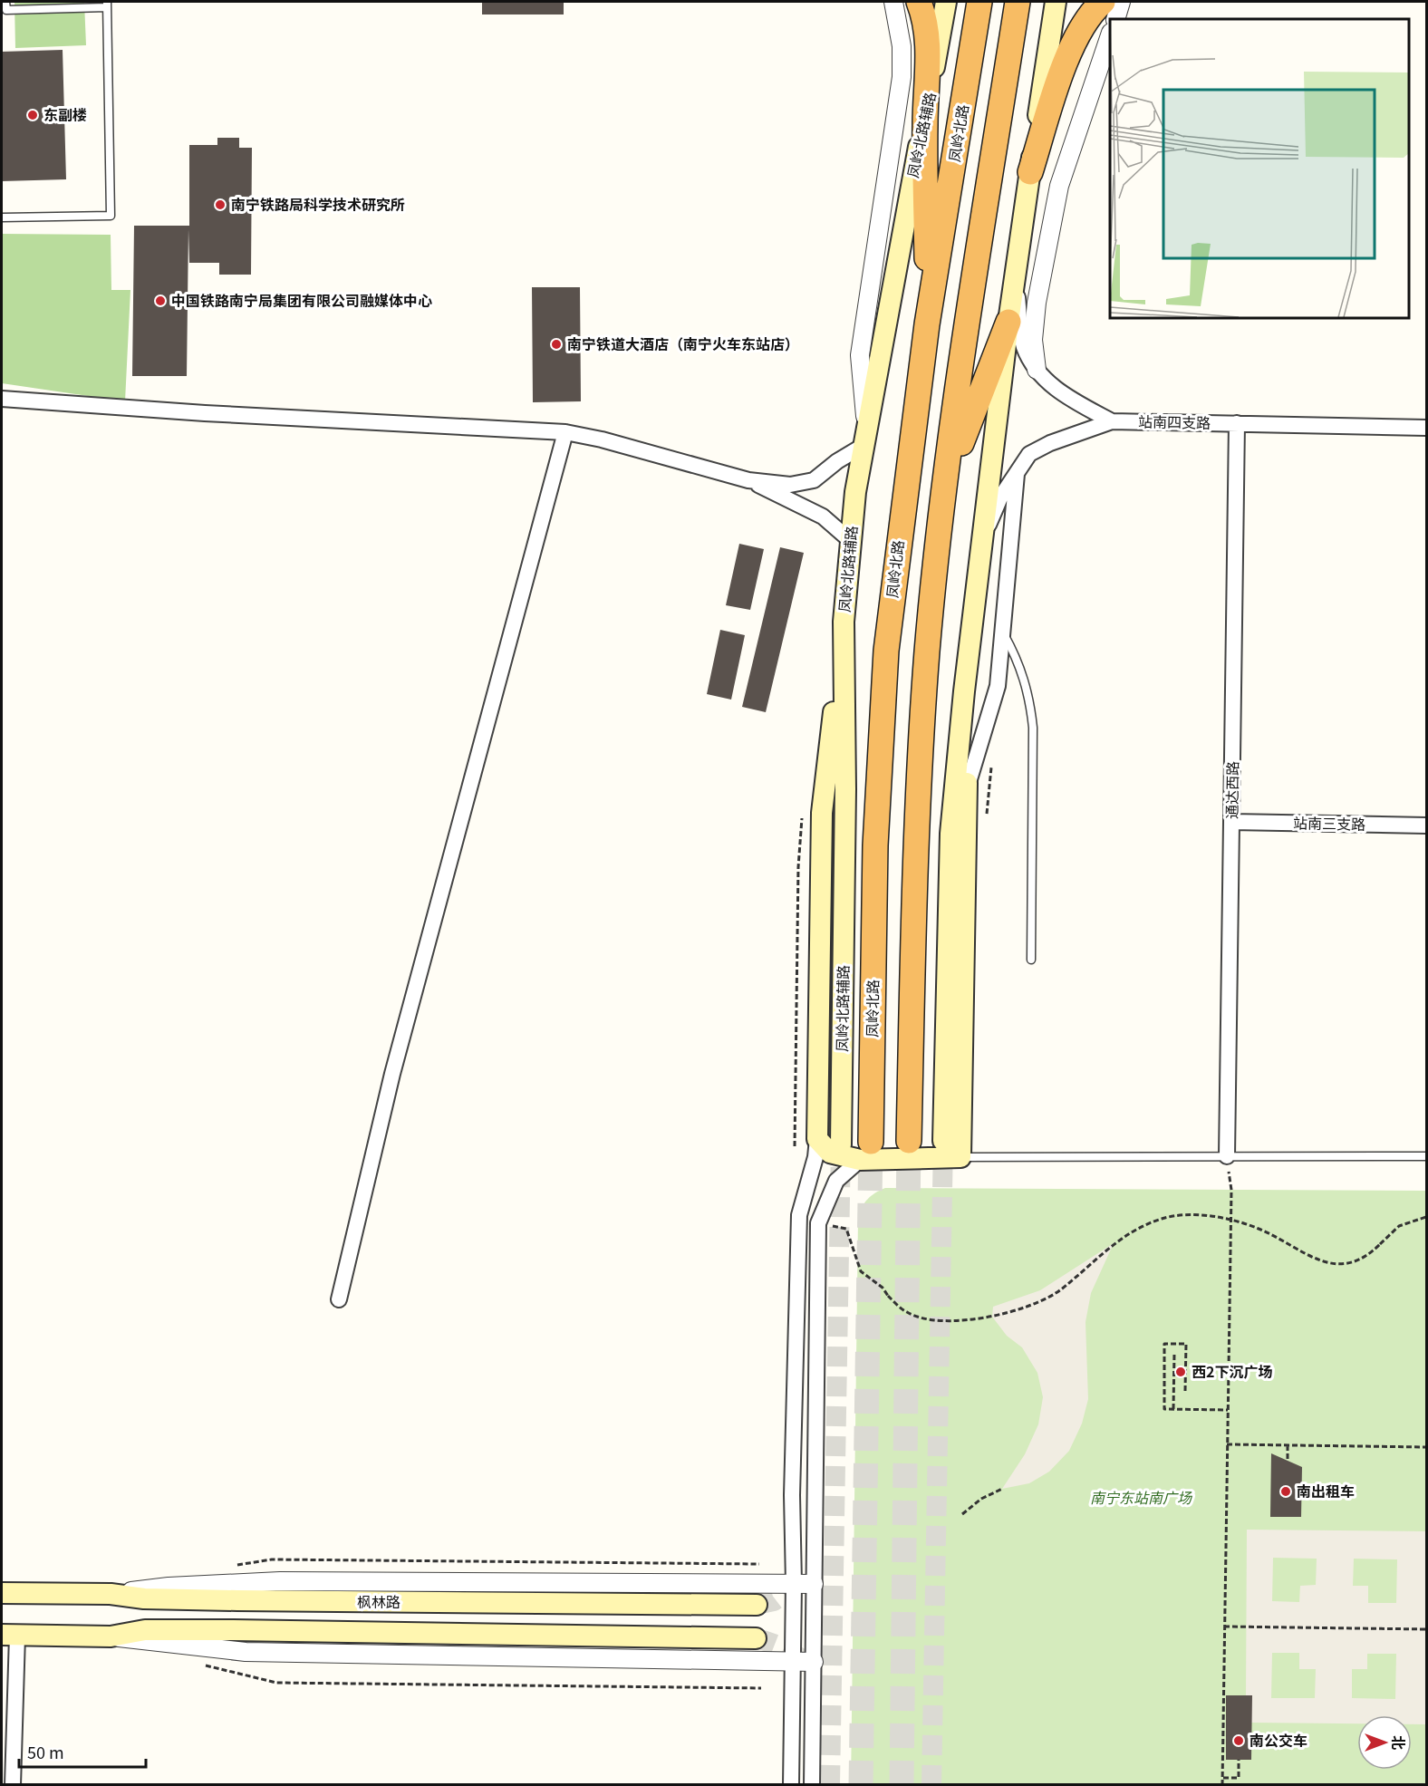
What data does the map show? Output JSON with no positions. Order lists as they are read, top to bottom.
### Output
{
  "streets": {
    "highway": ["凤岭北路"],
    "main road": ["凤岭北路辅路", "枫林路"],
    "street": ["站南四支路", "通达西路", "站南三支路"]
  },
  "crossings": [
    ["站南四支路", "通达西路"],
    ["通达西路", "站南三支路"]
  ],
  "parks": ["南宁东站南广场"],
  "places": [
    "东副楼",
    "南宁铁路局科学技术研究所",
    "中国铁路南宁局集团有限公司融媒体中心",
    "南宁铁道大酒店（南宁火车东站店）",
    "西2下沉广场",
    "南出租车",
    "南公交车"
  ],
  "scale_bar": "50 m",
  "north": "right"
}
